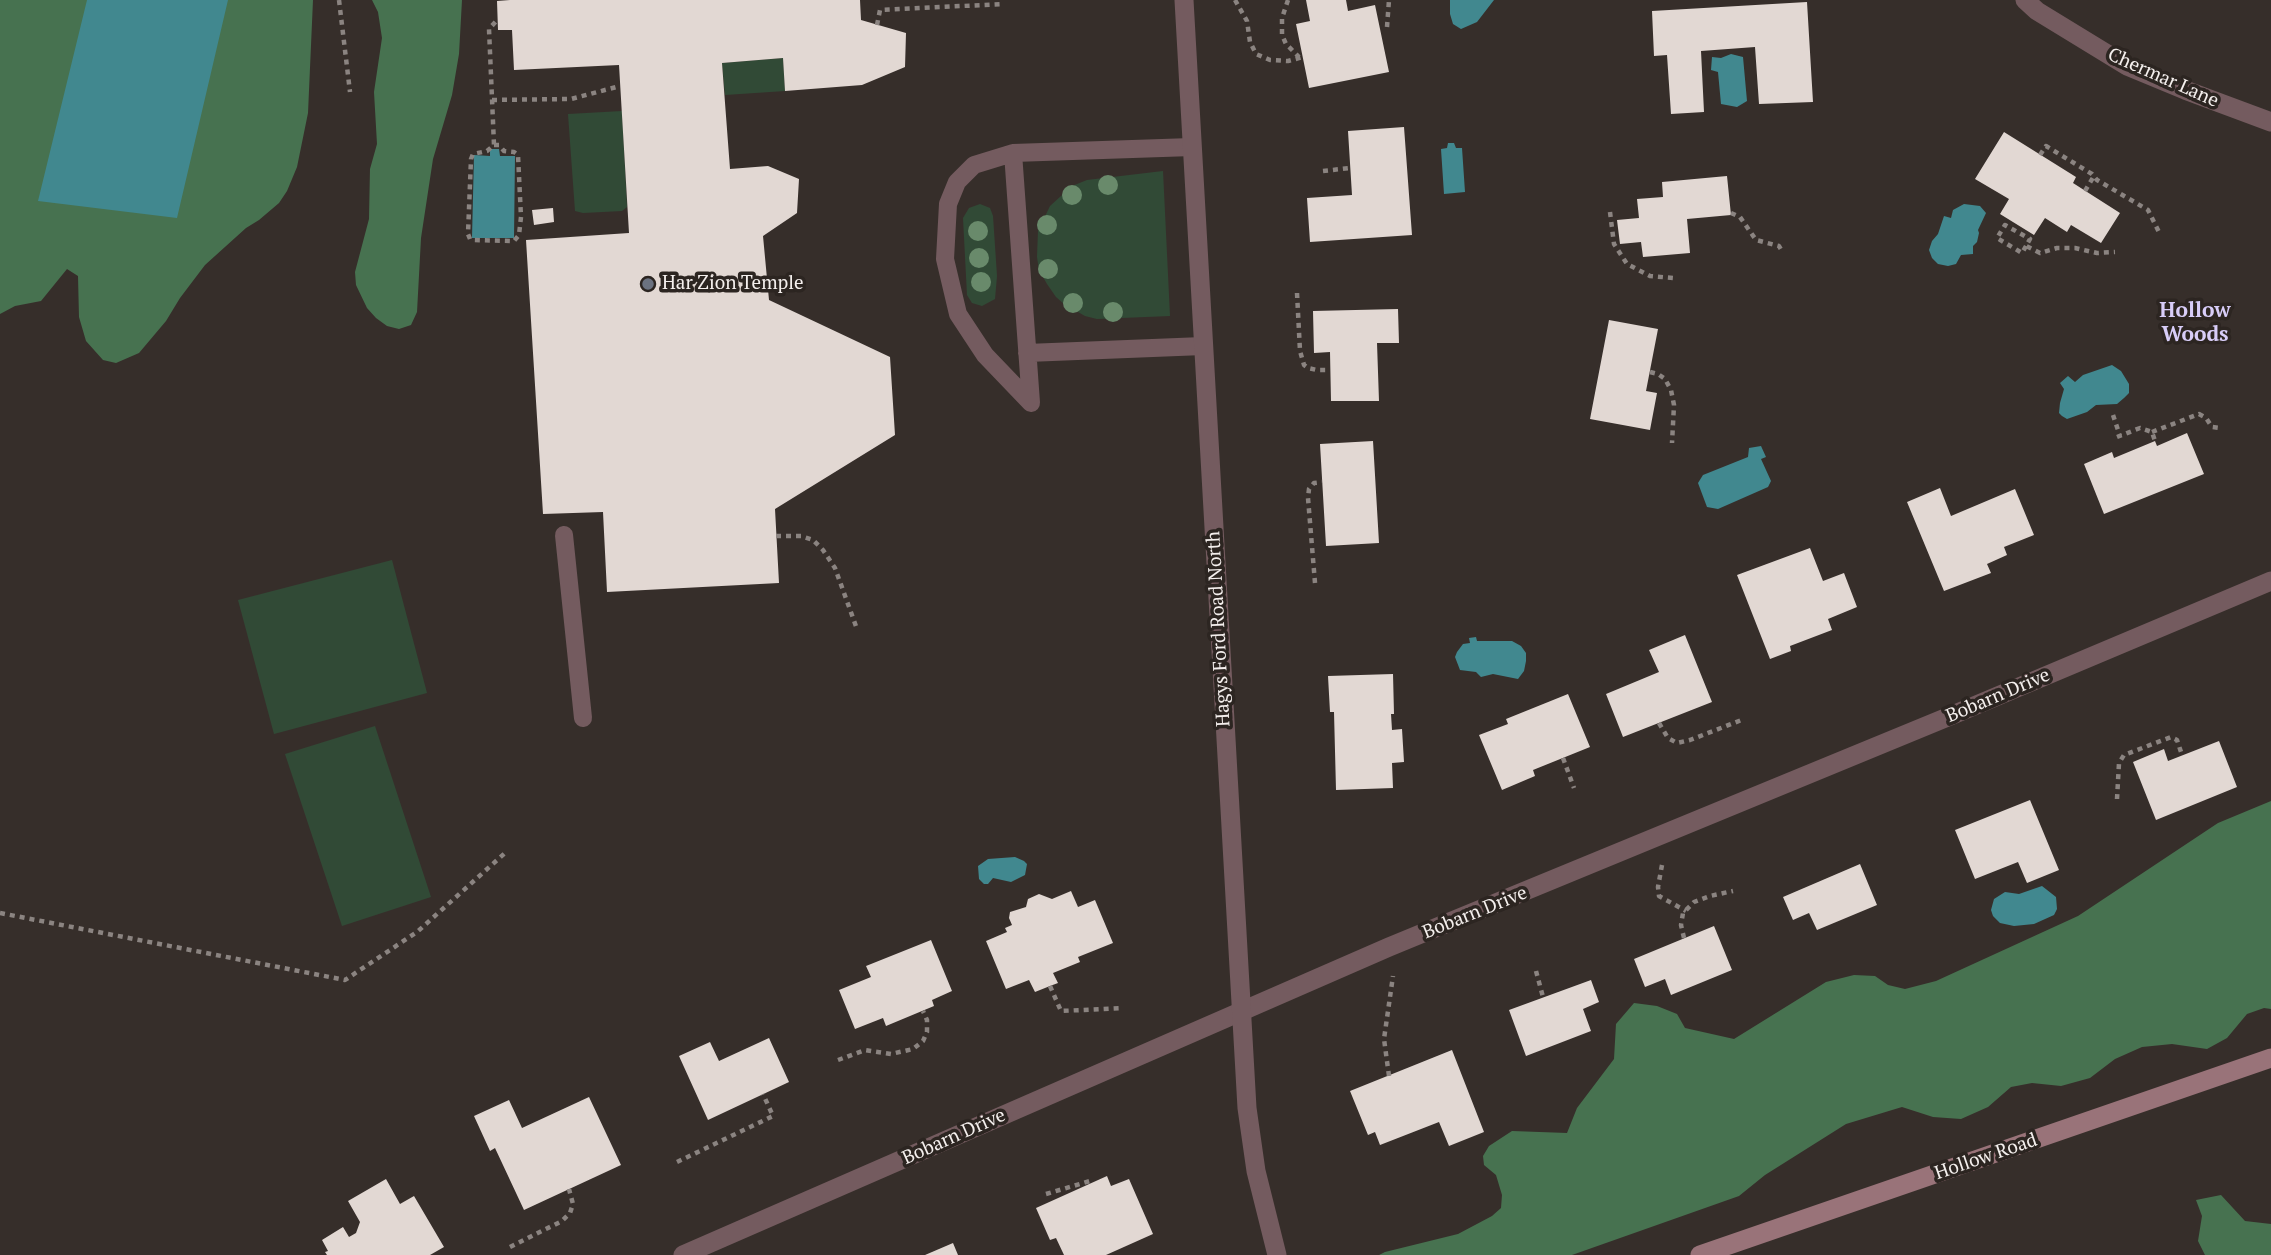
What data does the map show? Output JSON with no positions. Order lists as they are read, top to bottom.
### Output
{
  "streets": {
    "main road": ["Hollow Road"],
    "street": ["Chermar Lane", "Hagys Ford Road North", "Bobarn Drive"]
  },
  "crossings": [
    ["Hagys Ford Road North", "Bobarn Drive"]
  ],
  "districts": ["Hollow Woods"],
  "places": ["Har Zion Temple"]
}
